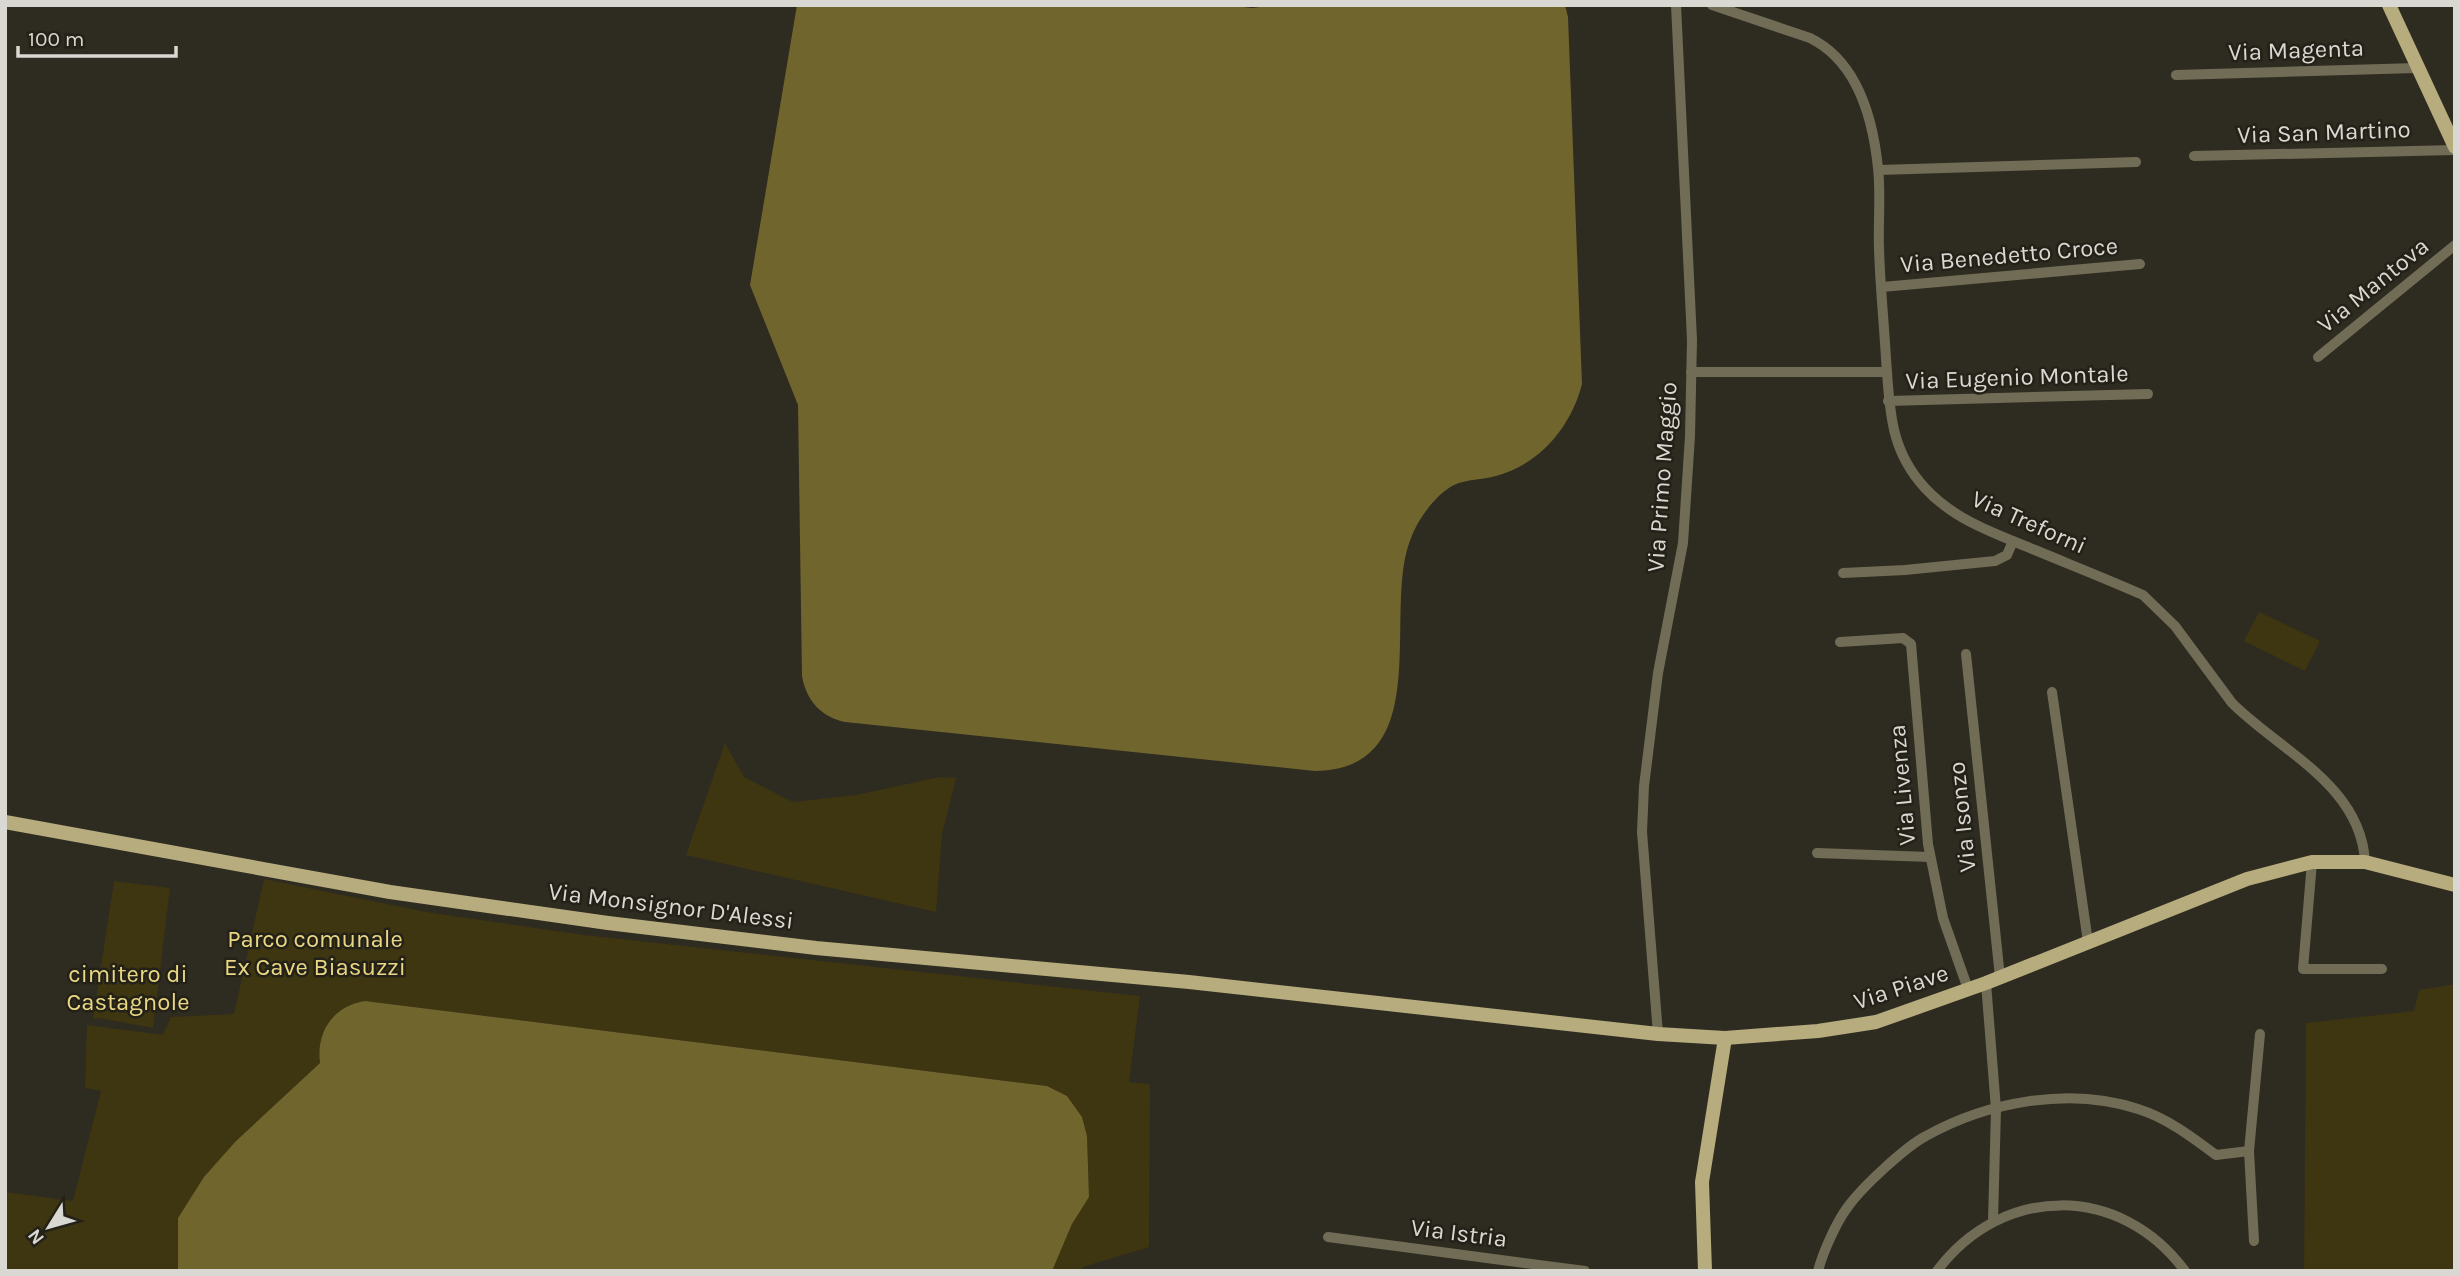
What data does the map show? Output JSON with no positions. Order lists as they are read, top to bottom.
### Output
{
  "streets": {
    "main road": ["Via Monsignor D'Alessi", "Via Piave"],
    "street": [
      "Via Magenta",
      "Via San Martino",
      "Via Benedetto Croce",
      "Via Mantova",
      "Via Eugenio Montale",
      "Via Primo Maggio",
      "Via Treforni",
      "Via Livenza",
      "Via Isonzo",
      "Via Istria"
    ]
  },
  "crossings": [
    ["Via Benedetto Croce", "Via Treforni"],
    ["Via Eugenio Montale", "Via Treforni"],
    ["Via Primo Maggio", "Via Piave"],
    ["Via Treforni", "Via Piave"],
    ["Via Livenza", "Via Piave"],
    ["Via Isonzo", "Via Piave"],
    ["Via Monsignor D'Alessi", "Via Piave"]
  ],
  "parks": ["Parco comunale Ex Cave Biasuzzi", "cimitero di Castagnole"],
  "scale_bar": "100 m",
  "north": "bottom left"
}
